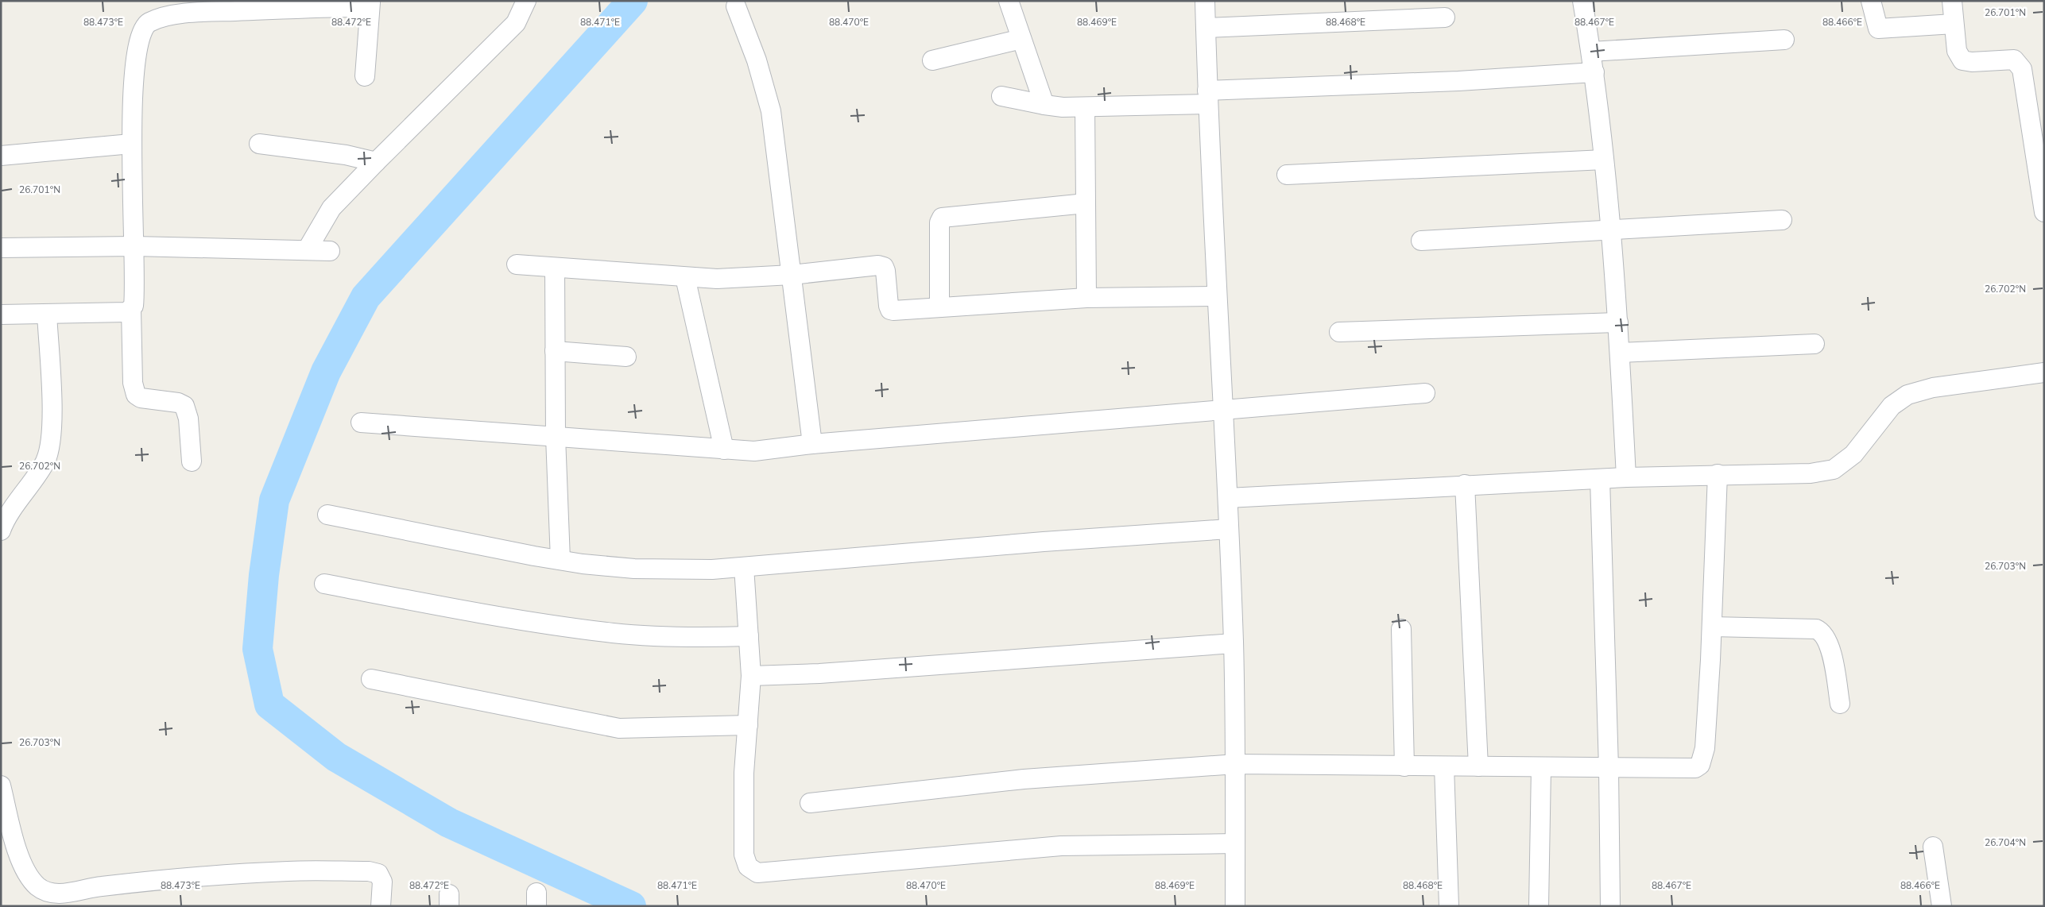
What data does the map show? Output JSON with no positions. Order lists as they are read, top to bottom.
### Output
{
  "coordinates": [
    "26.701°N",
    "88.473°E",
    "88.472°E",
    "88.471°E",
    "88.470°E",
    "88.469°E",
    "88.468°E",
    "88.467°E",
    "88.466°E",
    "26.702°N",
    "26.703°N",
    "26.704°N"
  ]
}
